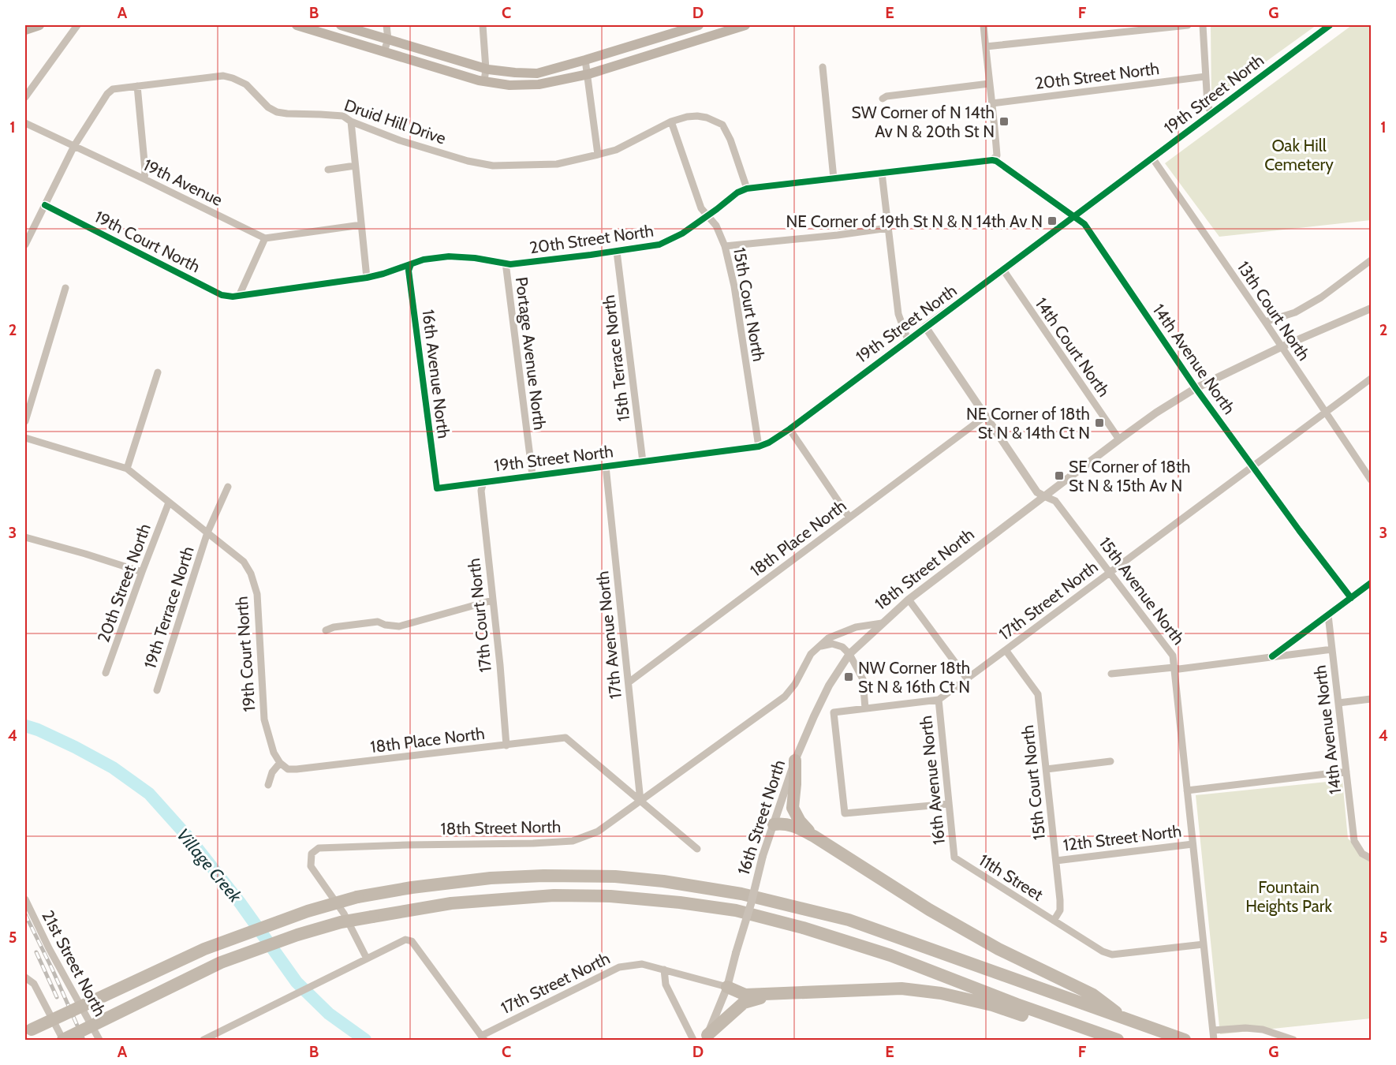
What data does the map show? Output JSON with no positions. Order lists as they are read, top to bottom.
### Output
{
  "streets": {
    "street": [
      "20th Street North",
      "19th Street North",
      "Druid Hill Drive",
      "19th Avenue",
      "19th Court North",
      "15th Court North",
      "13th Court North",
      "14th Court North",
      "Portage Avenue North",
      "15th Terrace North",
      "14th Avenue North",
      "16th Avenue North",
      "18th Place North",
      "18th Street North",
      "15th Avenue North",
      "17th Street North",
      "19th Terrace North",
      "17th Court North",
      "17th Avenue North",
      "16th Street North",
      "12th Street North",
      "11th Street",
      "21st Street North"
    ]
  },
  "crossings": [
    ["20th Street North", "Druid Hill Drive"],
    ["20th Street North", "19th Court North"],
    ["20th Street North", "15th Court North"],
    ["20th Street North", "Portage Avenue North"],
    ["20th Street North", "15th Terrace North"],
    ["20th Street North", "14th Avenue North"],
    ["20th Street North", "16th Avenue North"],
    ["19th Street North", "15th Court North"],
    ["19th Street North", "13th Court North"],
    ["19th Street North", "14th Court North"],
    ["19th Street North", "Portage Avenue North"],
    ["19th Street North", "15th Terrace North"],
    ["19th Street North", "14th Avenue North"],
    ["19th Street North", "16th Avenue North"],
    ["19th Street North", "15th Avenue North"],
    ["19th Street North", "17th Court North"],
    ["19th Street North", "17th Avenue North"],
    ["Druid Hill Drive", "19th Avenue"],
    ["Druid Hill Drive", "19th Court North"],
    ["Druid Hill Drive", "15th Court North"],
    ["19th Court North", "18th Place North"],
    ["19th Court North", "19th Terrace North"],
    ["15th Court North", "17th Street North"],
    ["15th Court North", "12th Street North"],
    ["15th Court North", "11th Street"],
    ["13th Court North", "18th Street North"],
    ["13th Court North", "17th Street North"],
    ["14th Court North", "18th Street North"],
    ["14th Avenue North", "18th Street North"],
    ["14th Avenue North", "17th Street North"],
    ["16th Avenue North", "17th Street North"],
    ["16th Avenue North", "11th Street"],
    ["18th Place North", "18th Street North"],
    ["18th Place North", "15th Avenue North"],
    ["18th Place North", "17th Court North"],
    ["18th Place North", "17th Avenue North"],
    ["18th Street North", "15th Avenue North"],
    ["18th Street North", "17th Avenue North"],
    ["18th Street North", "16th Street North"],
    ["15th Avenue North", "17th Street North"],
    ["15th Avenue North", "12th Street North"],
    ["15th Avenue North", "11th Street"],
    ["17th Street North", "16th Street North"]
  ],
  "water": ["Village Creek"],
  "parks": ["Oak Hill Cemetery", "Fountain Heights Park"],
  "places": {
    "transit": [
      "SW Corner of N 14th Av N & 20th St N",
      "NE Corner of 19th St N & N 14th Av N",
      "NE Corner of 18th St N & 14th Ct N",
      "SE Corner of 18th St N & 15th Av N",
      "NW Corner 18th St N & 16th Ct N"
    ]
  },
  "grid": {
    "columns": [
      "A",
      "B",
      "C",
      "D",
      "E",
      "F",
      "G"
    ],
    "rows": [
      "1",
      "2",
      "3",
      "4",
      "5"
    ]
  }
}
